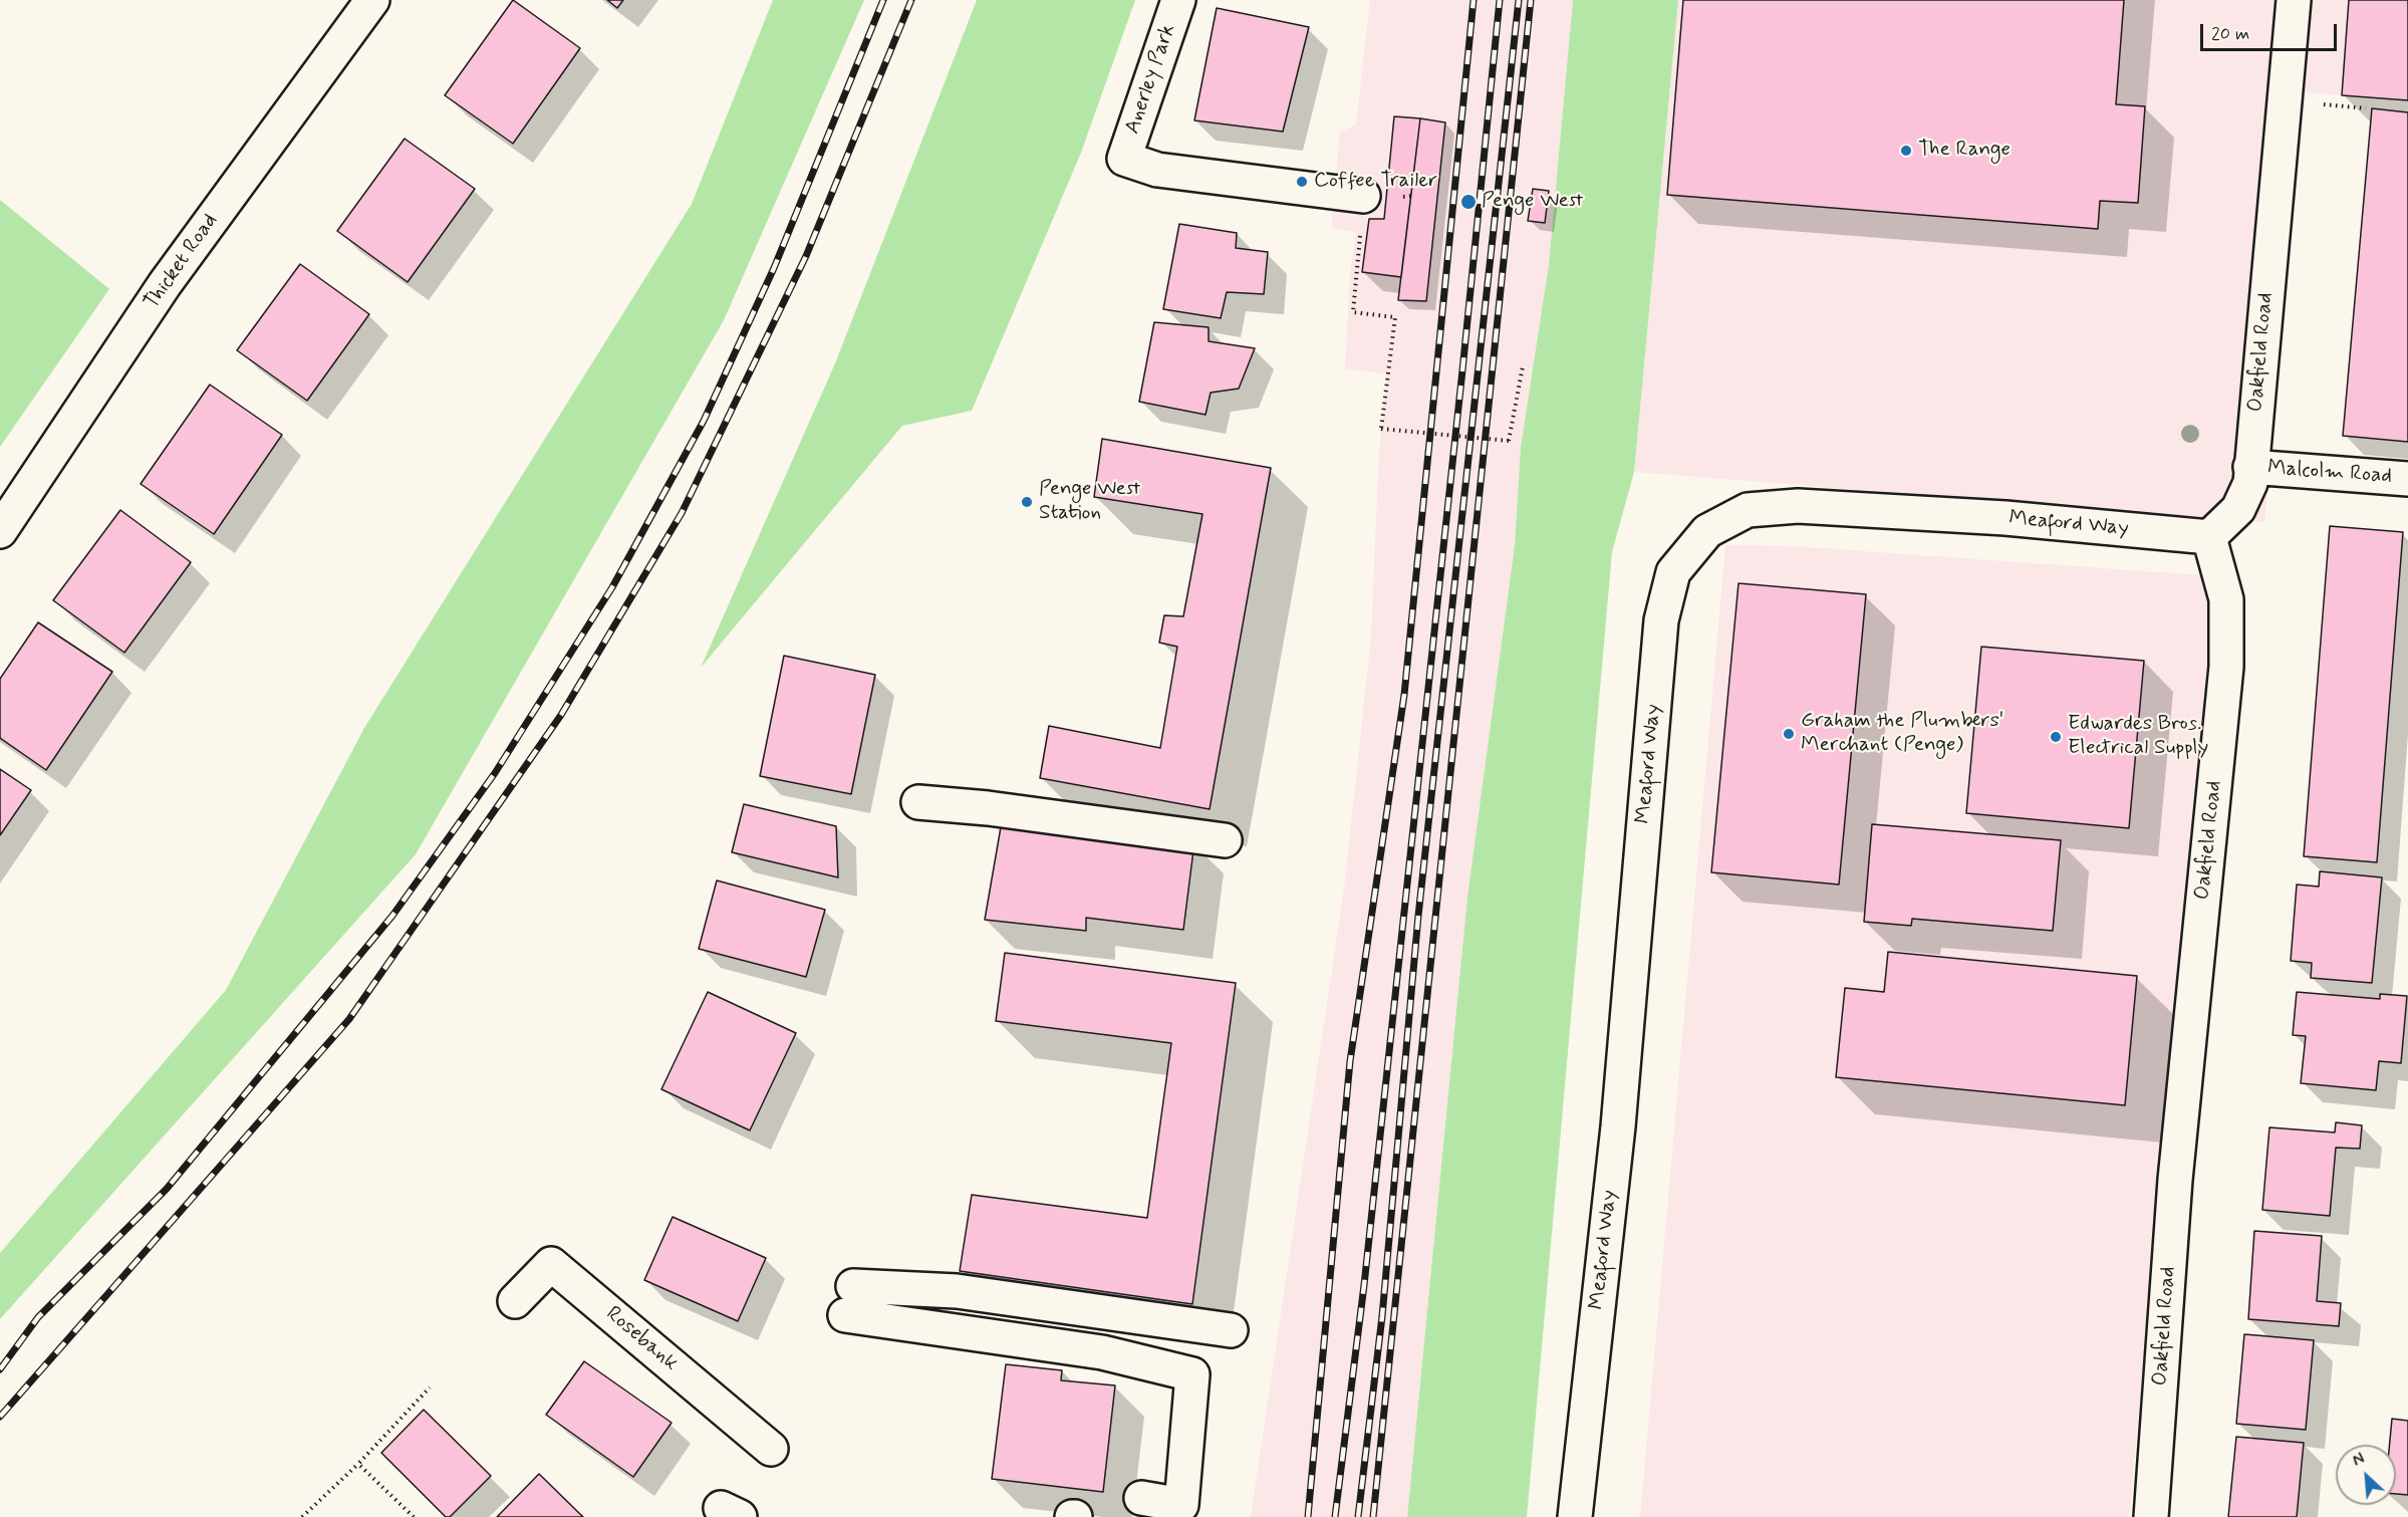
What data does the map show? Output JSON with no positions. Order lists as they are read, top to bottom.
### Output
{
  "streets": {
    "street": [
      "Anerley Park",
      "Thicket Road",
      "Oakfield Road",
      "Malcolm Road",
      "Meaford Way",
      "Rosebank"
    ]
  },
  "crossings": [
    ["Oakfield Road", "Malcolm Road"],
    ["Oakfield Road", "Meaford Way"]
  ],
  "places": [
    "The Range",
    "Coffee Trailer",
    "Penge West",
    "Penge West Station",
    "Graham the Plumbers' Merchant (Penge)",
    "Edwardes Bros. Electrical Supply"
  ],
  "scale_bar": "20 m",
  "north": "top left"
}
